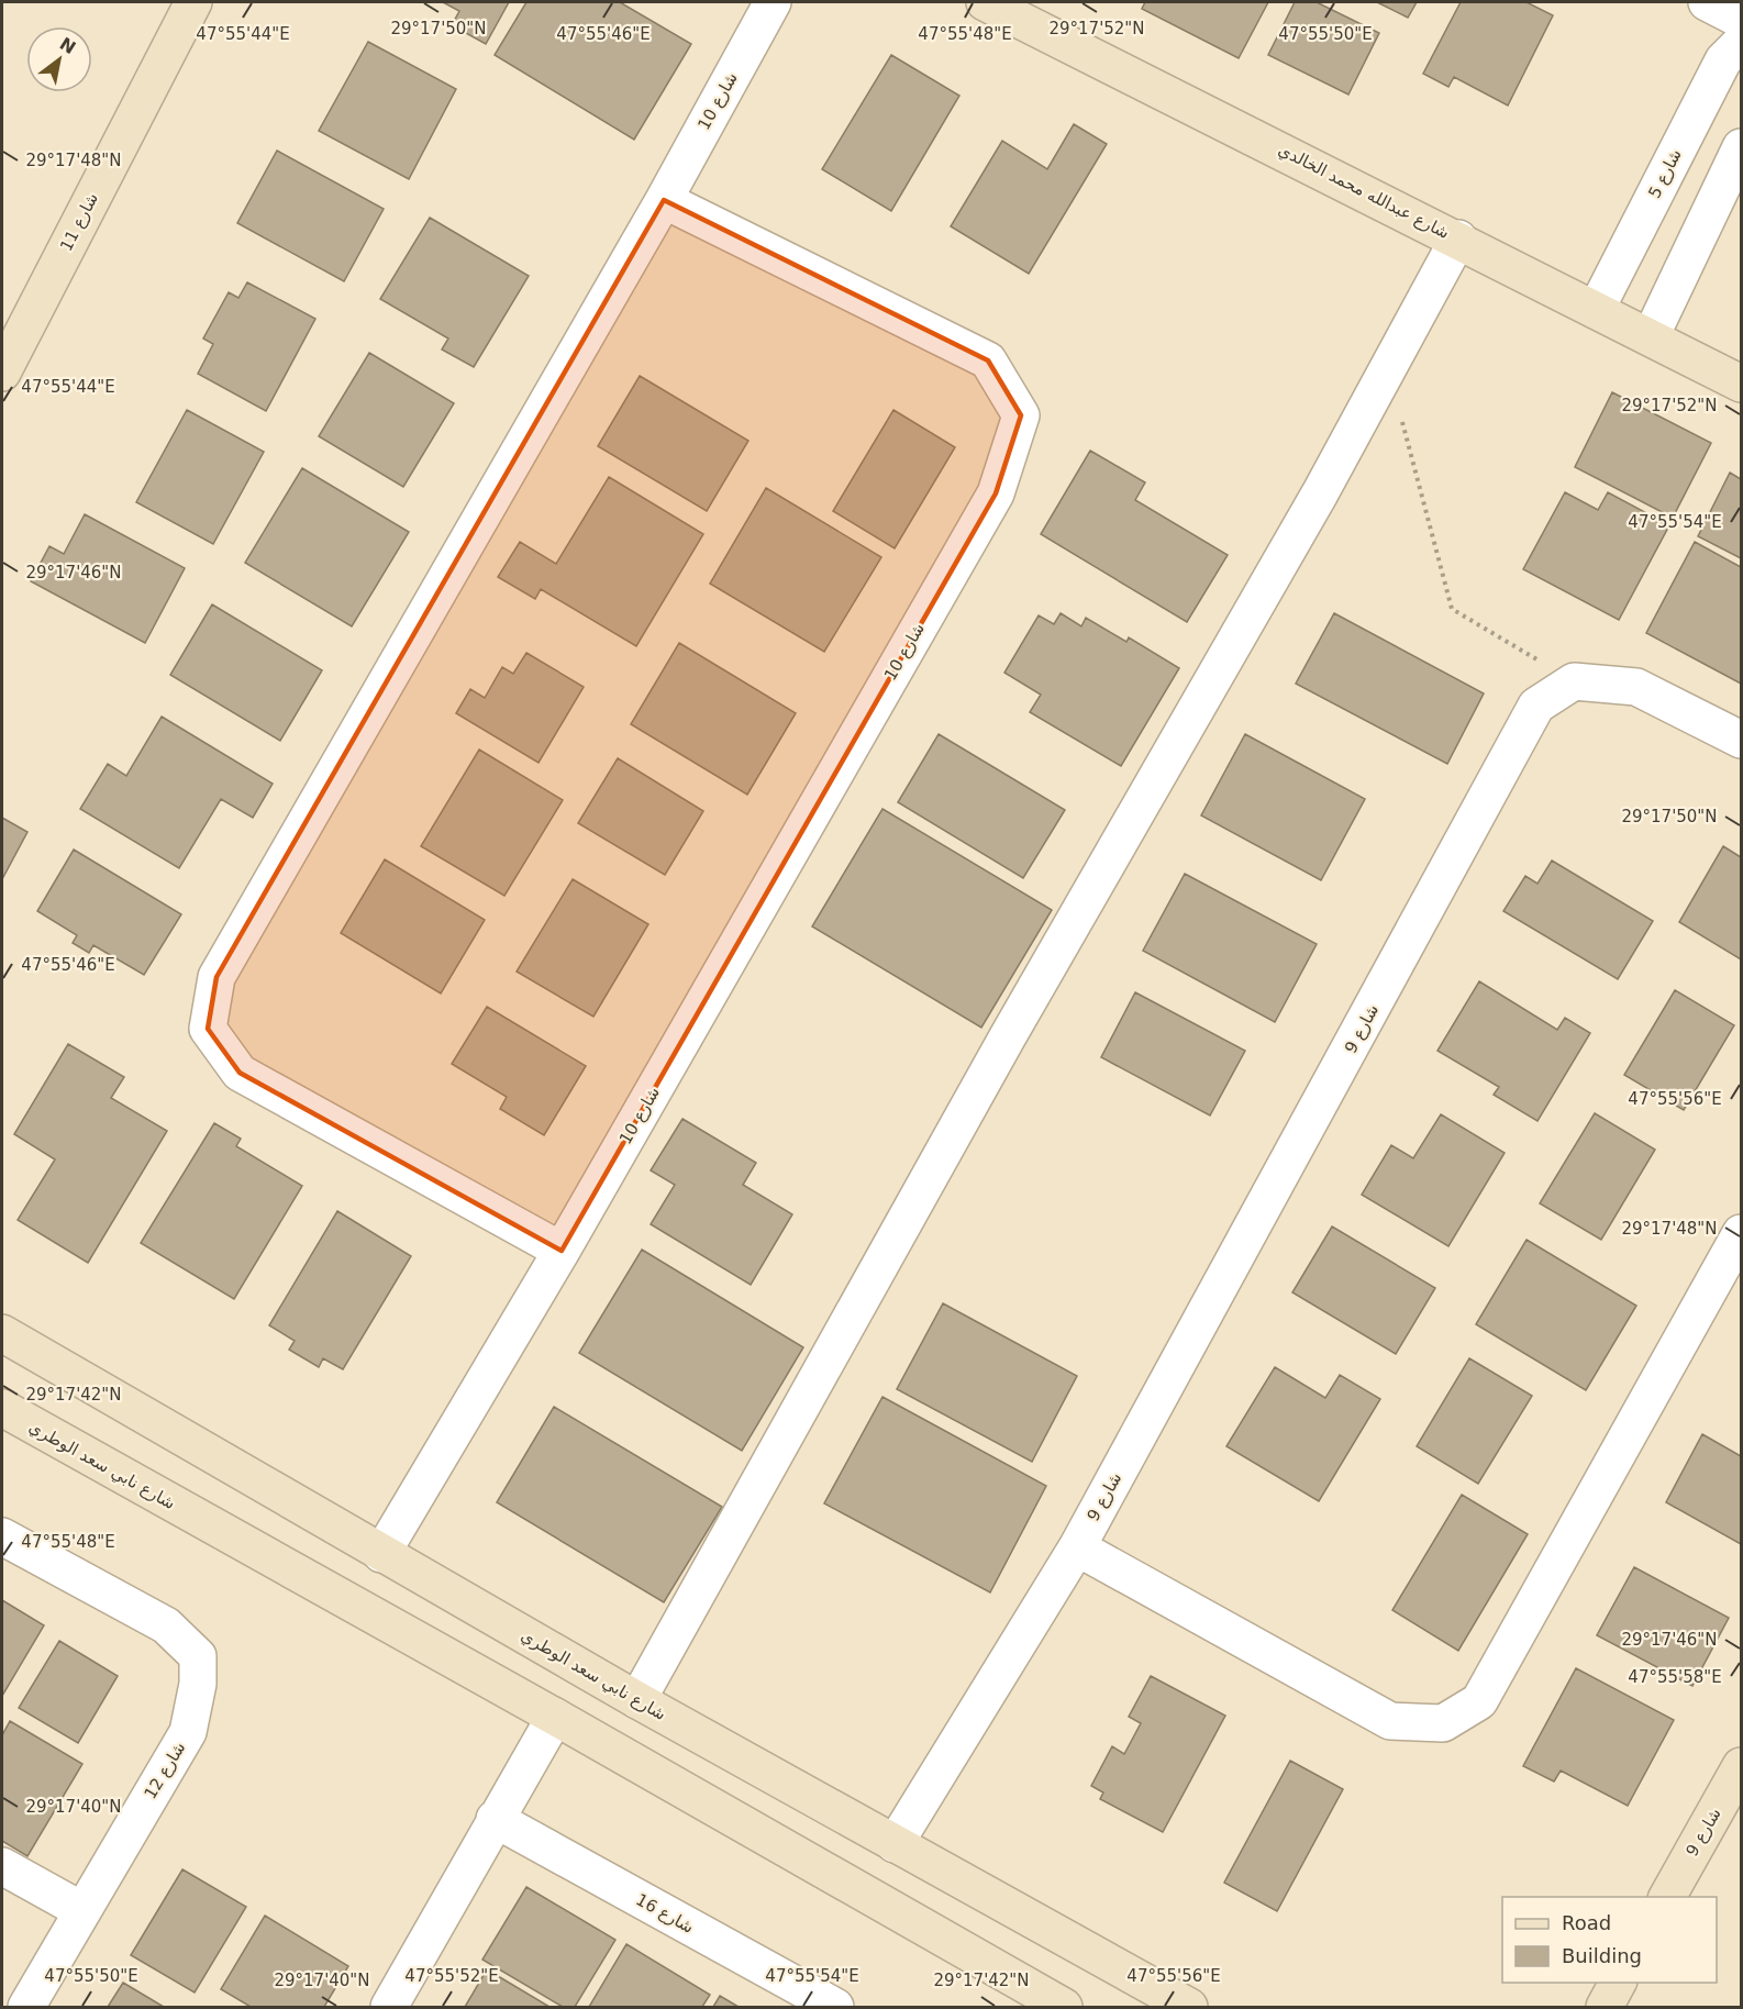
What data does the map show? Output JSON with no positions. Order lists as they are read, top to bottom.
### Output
{
  "streets": {
    "street": [
      "شارع 10",
      "شارع 5",
      "شارع عبدالله محمد الخالدي",
      "شارع 11",
      "شارع 9",
      "شارع نابي سعد الوطري",
      "شارع 12",
      "شارع 16"
    ]
  },
  "crossings": [
    ["شارع 10", "شارع نابي سعد الوطري"],
    ["شارع 5", "شارع عبدالله محمد الخالدي"],
    ["شارع 9", "شارع نابي سعد الوطري"]
  ],
  "legend": ["Road", "Building"],
  "north": "top right",
  "coordinates": [
    "29°17'50\"N",
    "29°17'52\"N",
    "47°55'44\"E",
    "47°55'46\"E",
    "47°55'48\"E",
    "47°55'50\"E",
    "29°17'48\"N",
    "47°55'54\"E",
    "29°17'46\"N",
    "47°55'56\"E",
    "29°17'42\"N",
    "47°55'58\"E",
    "29°17'40\"N",
    "47°55'52\"E"
  ]
}
